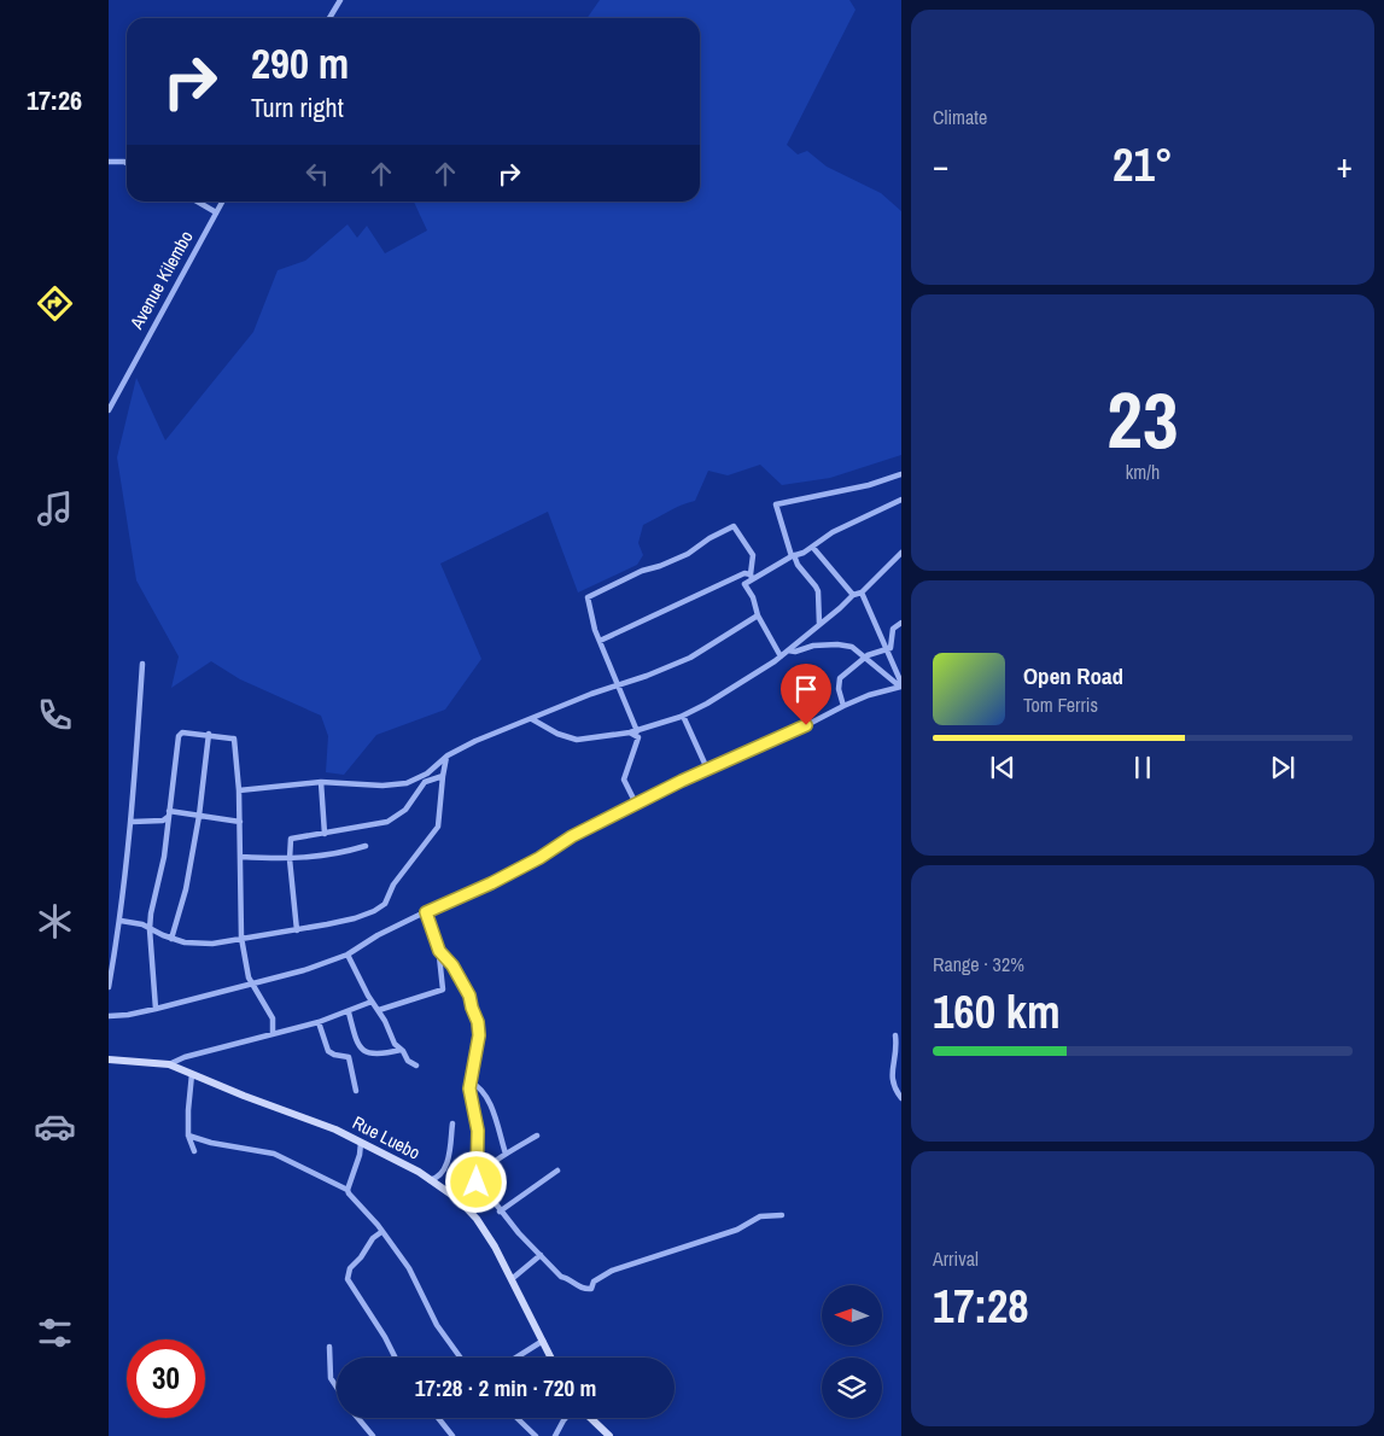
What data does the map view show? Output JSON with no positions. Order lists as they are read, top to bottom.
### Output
{
  "streets": {
    "street": ["Avenue Kilembo", "Rue Luebo"]
  },
  "north": "left",
  "page": {
    "tabs": "17:26",
    "tile": [
      "Climate",
      ["23", "km/h"],
      ["Range · 32%", "160 km"],
      ["Arrival", "17:28"]
    ],
    "turn": ["290 m", "Turn right"],
    "heat": ["−", "21°", "+"],
    "song": ["Open Road", "Tom Ferris"],
    "limit": "30",
    "trip": "17:28 · 2 min · 720 m"
  }
}
